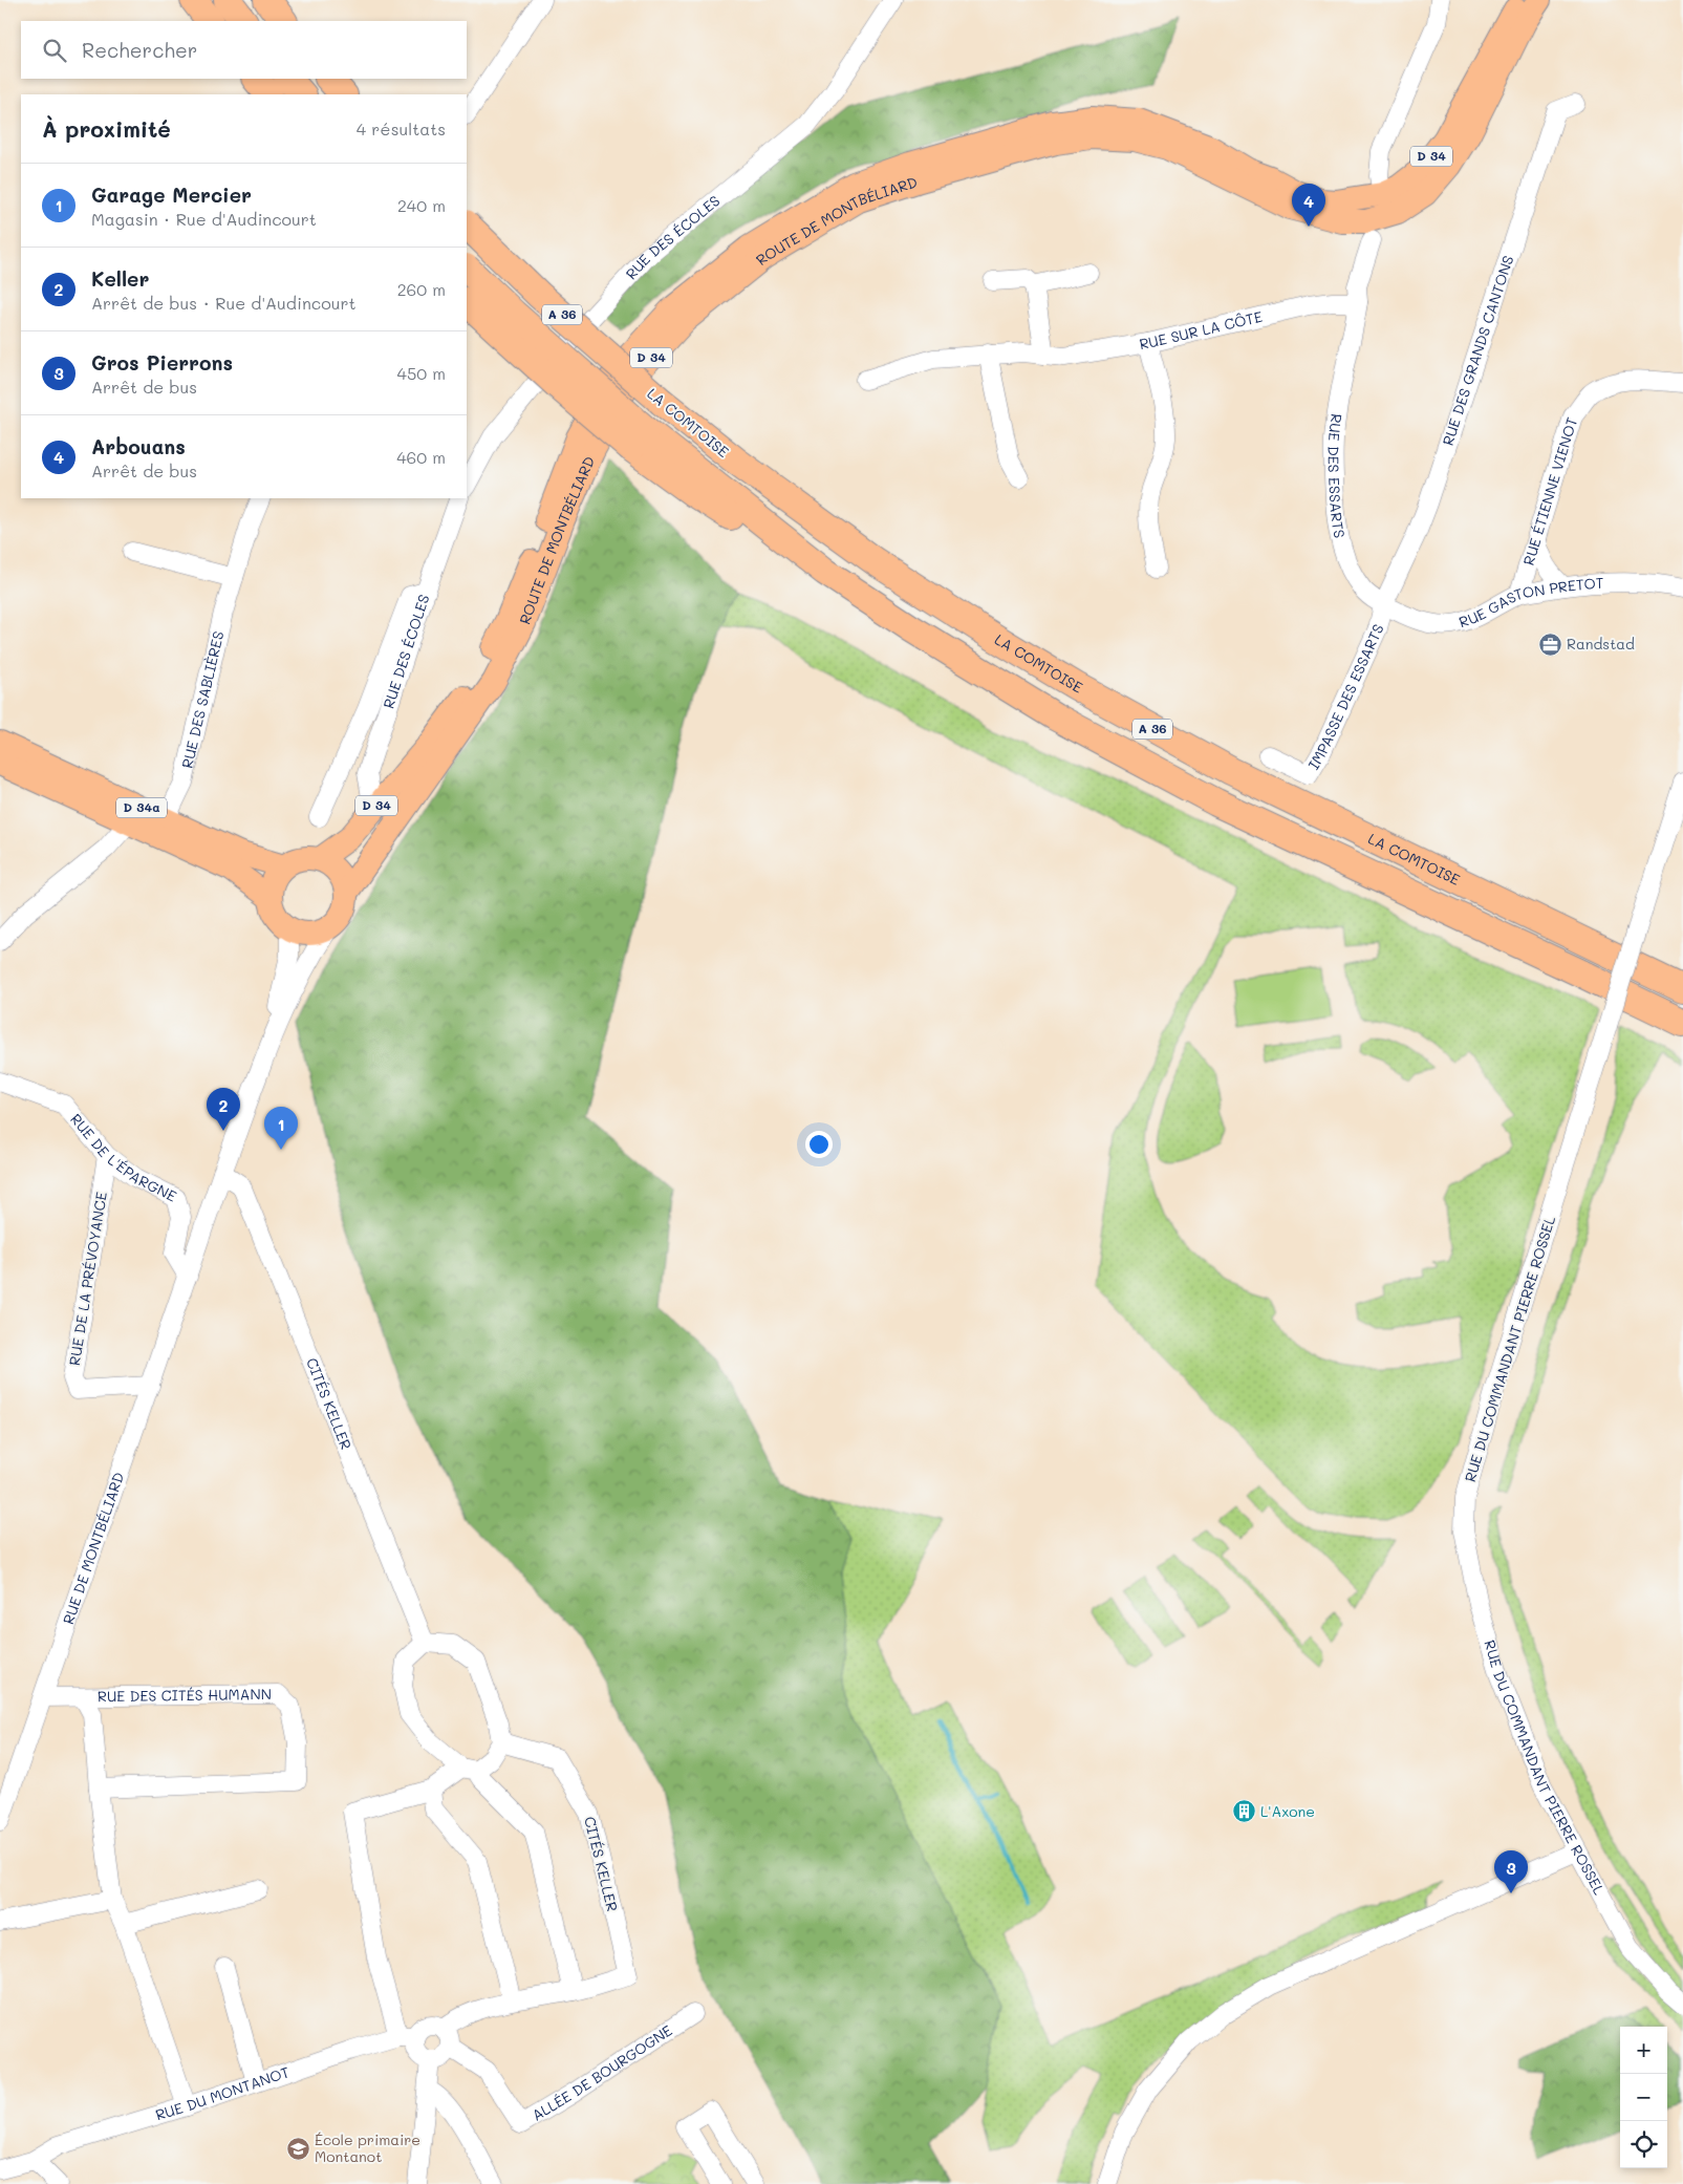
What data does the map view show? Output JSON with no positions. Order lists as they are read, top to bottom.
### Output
{
  "streets": {
    "highway": ["A 36", "LA COMTOISE"],
    "main road": ["D 34", "ROUTE DE MONTBÉLIARD", "D 34a"],
    "street": [
      "RUE DES ÉCOLES",
      "RUE SUR LA CÔTE",
      "RUE DES GRANDS CANTONS",
      "RUE DES ESSARTS",
      "RUE ÉTIENNE VIENOT",
      "RUE GASTON PRETOT",
      "IMPASSE DES ESSARTS",
      "RUE DES SABLIÈRES",
      "RUE DE L'ÉPARGNE",
      "RUE DE LA PRÉVOYANCE",
      "RUE DU COMMANDANT PIERRE ROSSEL",
      "CITÉS KELLER",
      "RUE DE MONTBÉLIARD",
      "RUE DES CITÉS HUMANN",
      "ALLÉE DE BOURGOGNE",
      "RUE DU MONTANOT"
    ]
  },
  "crossings": [
    ["ROUTE DE MONTBÉLIARD", "RUE DES ÉCOLES"],
    ["ROUTE DE MONTBÉLIARD", "D 34a"],
    ["RUE SUR LA CÔTE", "RUE DES ESSARTS"],
    ["RUE DES GRANDS CANTONS", "RUE DES ESSARTS"],
    ["RUE DES GRANDS CANTONS", "RUE GASTON PRETOT"],
    ["RUE DES GRANDS CANTONS", "IMPASSE DES ESSARTS"],
    ["RUE DES ESSARTS", "RUE GASTON PRETOT"],
    ["RUE DES ESSARTS", "IMPASSE DES ESSARTS"],
    ["RUE ÉTIENNE VIENOT", "RUE GASTON PRETOT"],
    ["RUE GASTON PRETOT", "IMPASSE DES ESSARTS"],
    ["RUE DES SABLIÈRES", "D 34a"],
    ["RUE DE L'ÉPARGNE", "RUE DE LA PRÉVOYANCE"],
    ["RUE DE L'ÉPARGNE", "RUE DE MONTBÉLIARD"],
    ["RUE DE LA PRÉVOYANCE", "RUE DE MONTBÉLIARD"],
    ["CITÉS KELLER", "RUE DE MONTBÉLIARD"],
    ["CITÉS KELLER", "ALLÉE DE BOURGOGNE"],
    ["CITÉS KELLER", "RUE DU MONTANOT"],
    ["RUE DE MONTBÉLIARD", "RUE DES CITÉS HUMANN"],
    ["RUE DES CITÉS HUMANN", "RUE DU MONTANOT"],
    ["ALLÉE DE BOURGOGNE", "RUE DU MONTANOT"]
  ],
  "places": {
    "office": ["Randstad"],
    "building": ["L'Axone"],
    "school or university": ["École primaire Montanot"]
  },
  "page": {
    "search": "Rechercher",
    "heading": ["À proximité", "4 résultats"],
    "list": [
      {
        "mark": "1",
        "name": "Garage Mercier",
        "note": "Magasin · Rue d'Audincourt",
        "value": "240 m"
      },
      {
        "mark": "2",
        "name": "Keller",
        "note": "Arrêt de bus · Rue d'Audincourt",
        "value": "260 m"
      },
      {
        "mark": "3",
        "name": "Gros Pierrons",
        "note": "Arrêt de bus",
        "value": "450 m"
      },
      {
        "mark": "4",
        "name": "Arbouans",
        "note": "Arrêt de bus",
        "value": "460 m"
      }
    ],
    "pins": [
      "4",
      "2",
      "1",
      "3"
    ],
    "map_buttons": ["+", "−"]
  }
}
